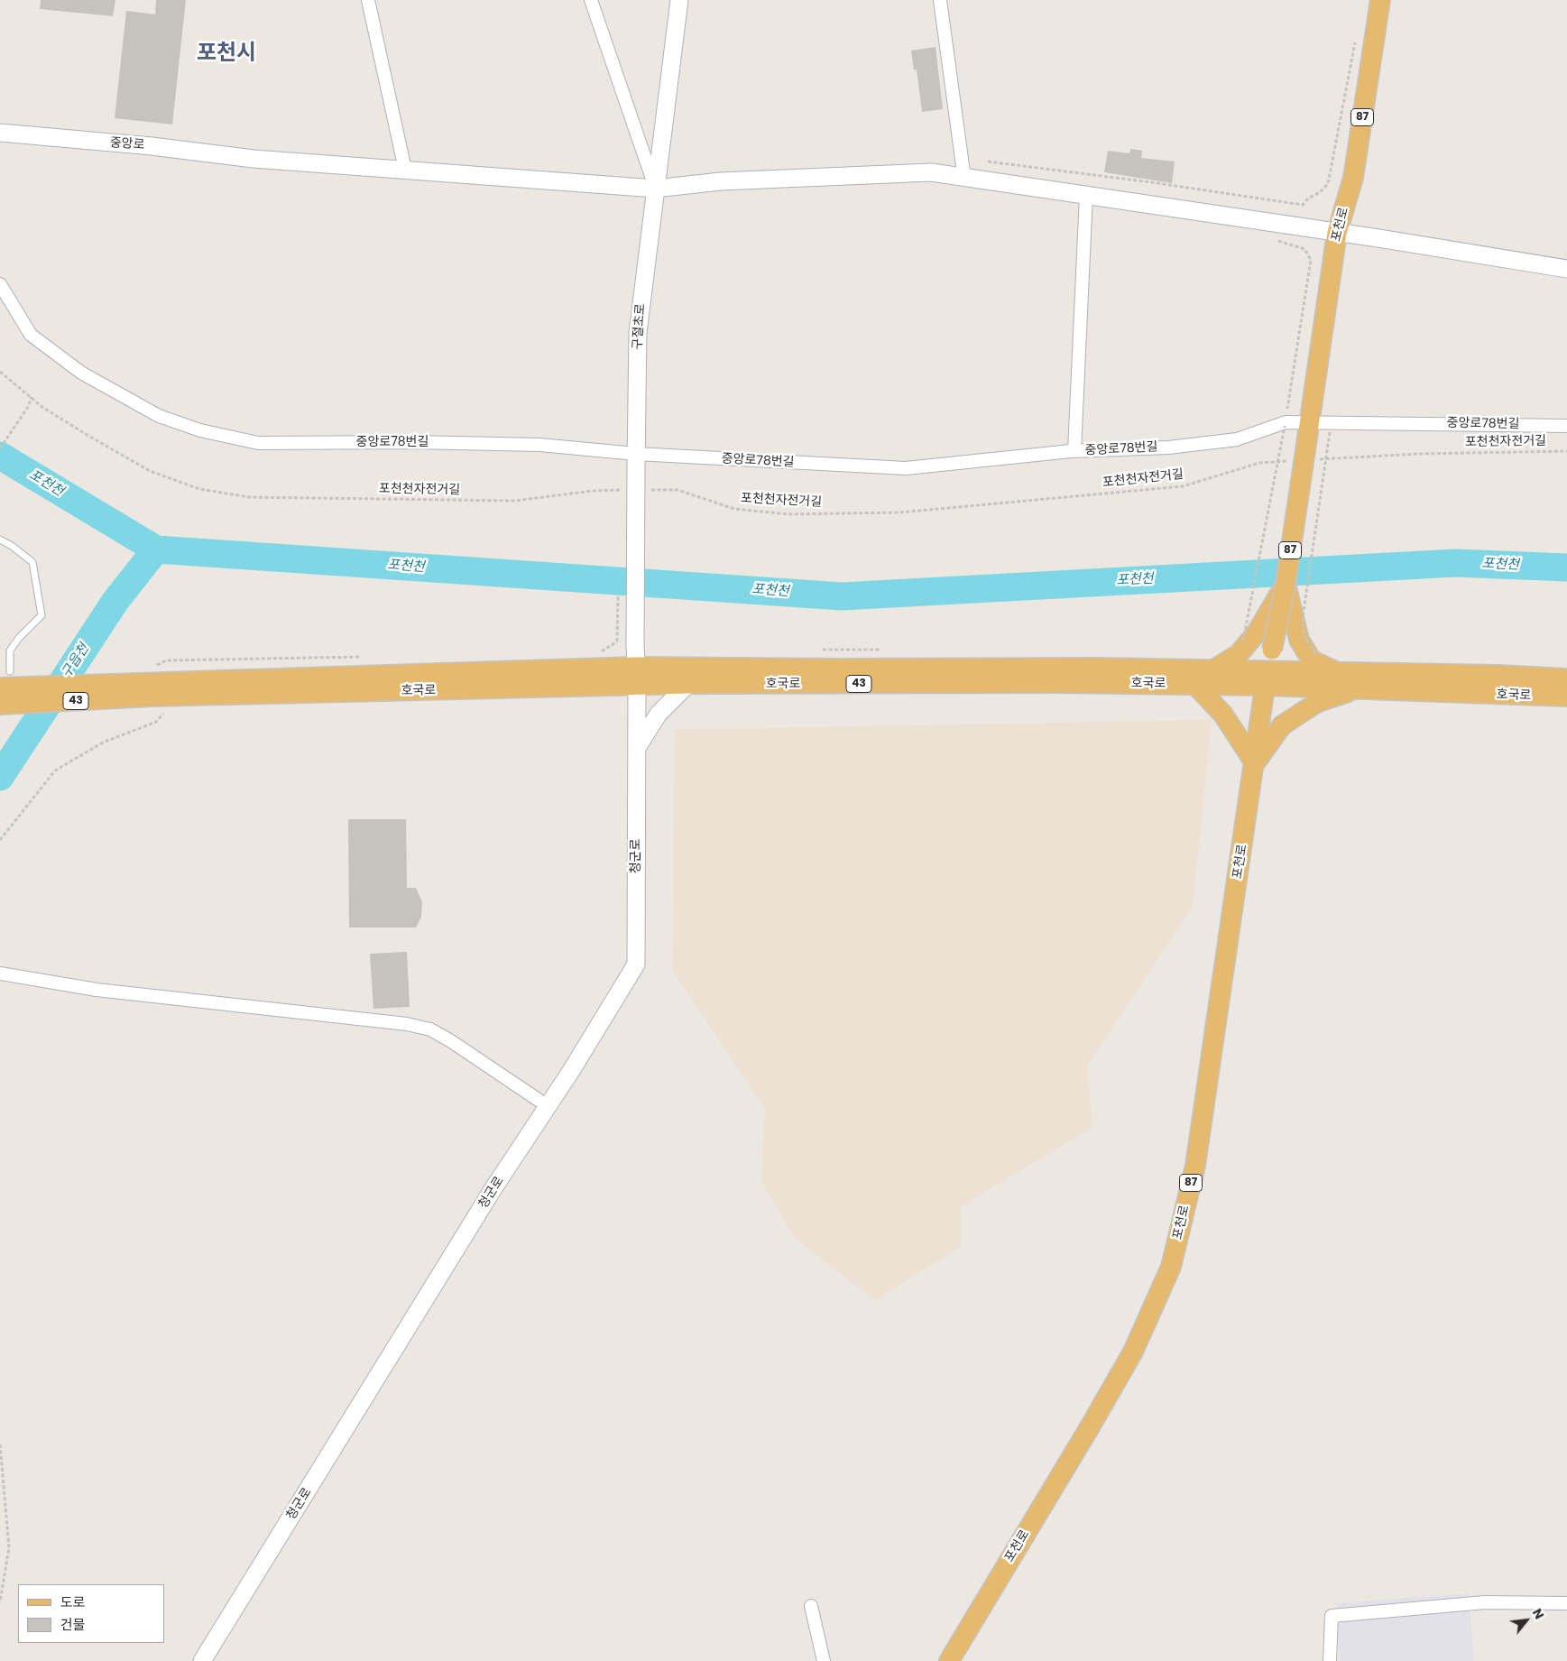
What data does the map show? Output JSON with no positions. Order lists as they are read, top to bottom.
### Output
{
  "streets": {
    "main road": [
      "87",
      "포천로",
      "호국로",
      "43"
    ],
    "street": [
      "중앙로",
      "구절초로",
      "중앙로78번길",
      "청군로"
    ],
    "path": ["포천천자전거길"]
  },
  "crossings": [
    ["87", "포천로"],
    ["87", "포천천자전거길"],
    ["중앙로", "포천로"],
    ["중앙로", "구절초로"],
    ["포천로", "중앙로78번길"],
    ["포천로", "포천천자전거길"],
    ["포천로", "호국로"],
    ["구절초로", "중앙로78번길"],
    ["구절초로", "호국로"],
    ["구절초로", "청군로"],
    ["호국로", "청군로"]
  ],
  "districts": ["포천시"],
  "water": ["포천천", "구읍천"],
  "legend": ["도로", "건물"],
  "north": "top right"
}
